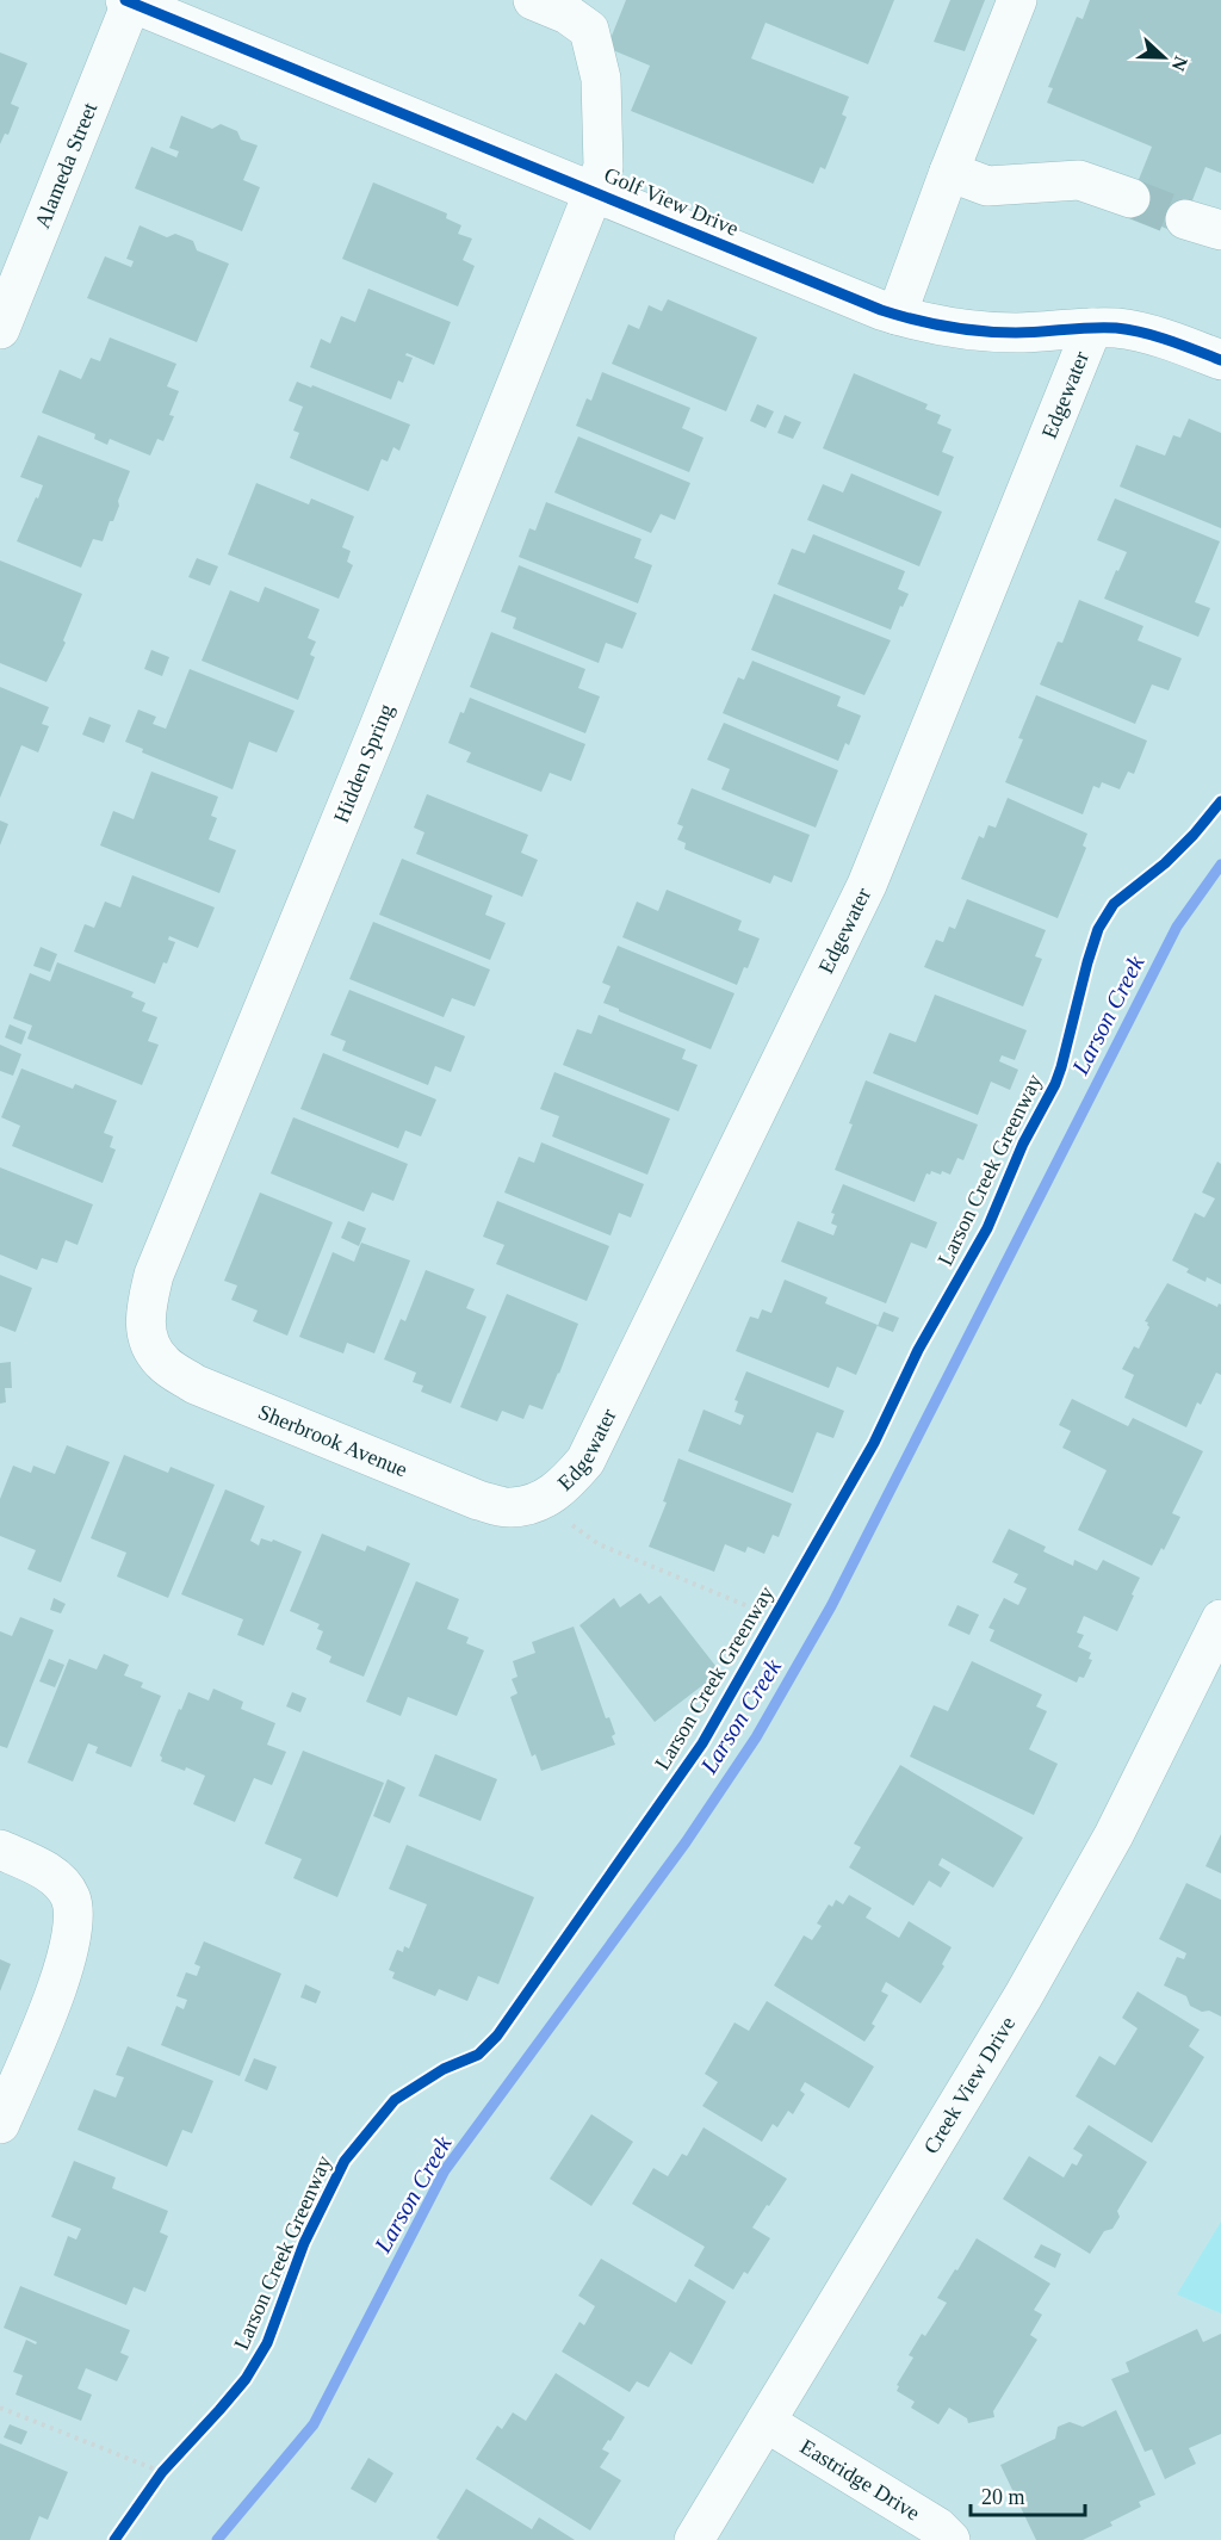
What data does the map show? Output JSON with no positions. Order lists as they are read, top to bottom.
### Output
{
  "streets": {
    "street": [
      "Alameda Street",
      "Golf View Drive",
      "Edgewater",
      "Hidden Spring",
      "Sherbrook Avenue",
      "Creek View Drive",
      "Eastridge Drive"
    ],
    "cycle path": ["Larson Creek Greenway"]
  },
  "crossings": [
    ["Alameda Street", "Golf View Drive"],
    ["Golf View Drive", "Edgewater"],
    ["Golf View Drive", "Hidden Spring"],
    ["Edgewater", "Sherbrook Avenue"],
    ["Hidden Spring", "Sherbrook Avenue"],
    ["Creek View Drive", "Eastridge Drive"]
  ],
  "water": ["Larson Creek"],
  "scale_bar": "20 m",
  "north": "right"
}
